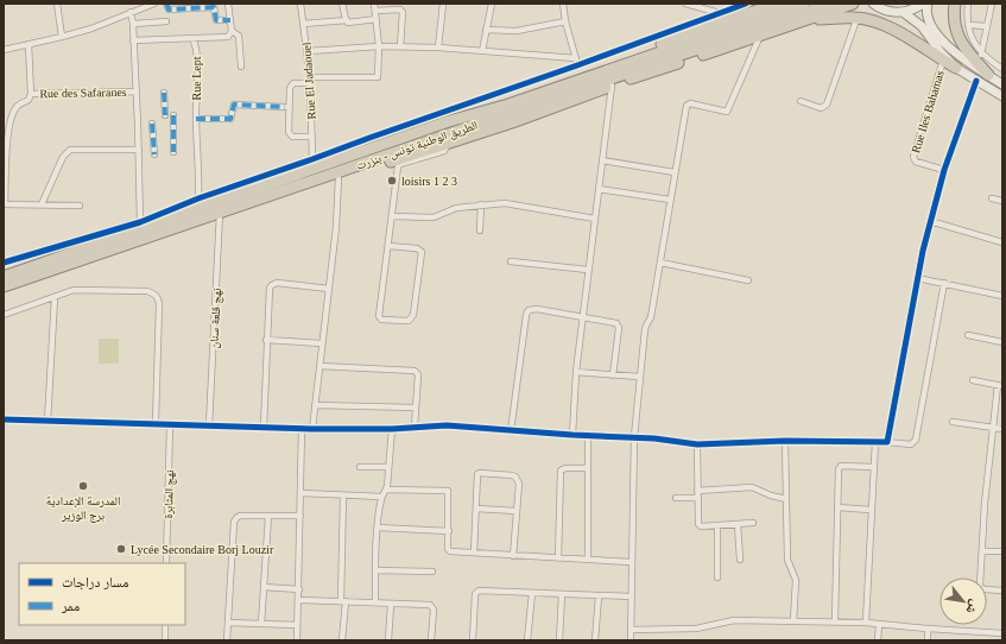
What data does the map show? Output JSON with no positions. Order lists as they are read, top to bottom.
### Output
{
  "streets": {
    "highway": ["الطريق الوطنية تونس - بنزرت"],
    "street": [
      "Rue Lept",
      "Rue El Jadaouel",
      "Rue des Safaranes",
      "Rue Iles Bahamas",
      "نهج قلعة سنان",
      "نهج المثابرة"
    ]
  },
  "crossings": [
    ["الطريق الوطنية تونس - بنزرت", "نهج قلعة سنان"]
  ],
  "places": ["loisirs 1 2 3", "المدرسة الإعدادية برج الوزير", "Lycée Secondaire Borj Louzir"],
  "legend": ["مسار دراجات", "ممر"],
  "north": "bottom right"
}
